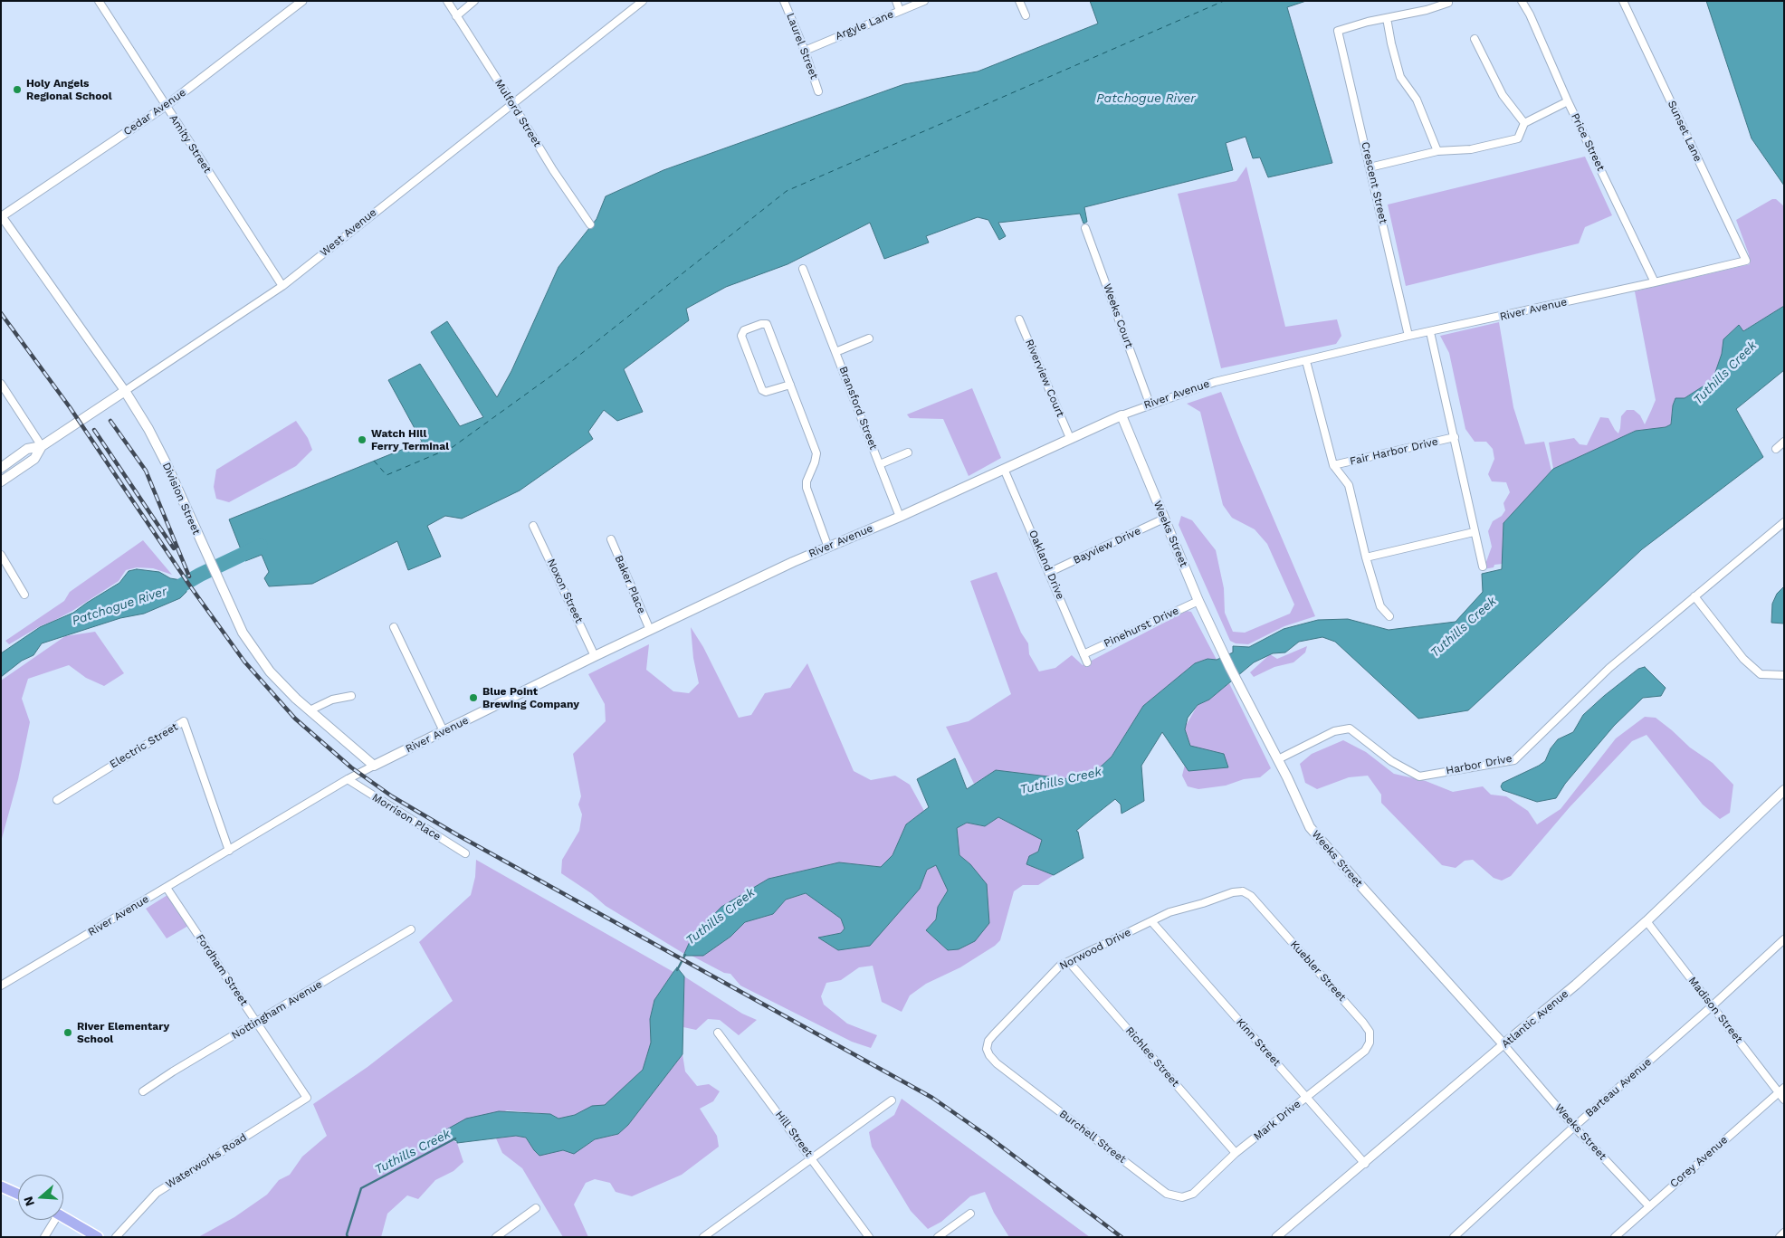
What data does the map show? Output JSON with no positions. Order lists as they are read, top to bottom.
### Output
{
  "streets": {
    "main road": [
      "West Avenue",
      "River Avenue",
      "Division Street",
      "Weeks Street",
      "Atlantic Avenue"
    ],
    "street": [
      "Argyle Lane",
      "Laurel Street",
      "Cedar Avenue",
      "Mulford Street",
      "Sunset Lane",
      "Price Street",
      "Amity Street",
      "Crescent Street",
      "Weeks Court",
      "Riverview Court",
      "Bransford Street",
      "Fair Harbor Drive",
      "Bayview Drive",
      "Oakland Drive",
      "Baker Place",
      "Noxon Street",
      "Pinehurst Drive",
      "Electric Street",
      "Harbor Drive",
      "Morrison Place",
      "Norwood Drive",
      "Fordham Street",
      "Kuebler Street",
      "Nottingham Avenue",
      "Madison Street",
      "Kinn Street",
      "Richlee Street",
      "Barteau Avenue",
      "Mark Drive",
      "Hill Street",
      "Burchell Street",
      "Waterworks Road",
      "Corey Avenue"
    ]
  },
  "crossings": [
    ["Argyle Lane", "Laurel Street"],
    ["Cedar Avenue", "Amity Street"],
    ["Cedar Avenue", "Division Street"],
    ["Mulford Street", "West Avenue"],
    ["Sunset Lane", "River Avenue"],
    ["Price Street", "River Avenue"],
    ["Amity Street", "West Avenue"],
    ["Crescent Street", "River Avenue"],
    ["West Avenue", "Division Street"],
    ["River Avenue", "Weeks Court"],
    ["River Avenue", "Riverview Court"],
    ["River Avenue", "Bransford Street"],
    ["River Avenue", "Fair Harbor Drive"],
    ["River Avenue", "Division Street"],
    ["River Avenue", "Weeks Street"],
    ["River Avenue", "Oakland Drive"],
    ["River Avenue", "Baker Place"],
    ["River Avenue", "Noxon Street"],
    ["River Avenue", "Electric Street"],
    ["River Avenue", "Morrison Place"],
    ["River Avenue", "Fordham Street"],
    ["Weeks Street", "Bayview Drive"],
    ["Weeks Street", "Pinehurst Drive"],
    ["Weeks Street", "Harbor Drive"],
    ["Weeks Street", "Atlantic Avenue"],
    ["Weeks Street", "Barteau Avenue"],
    ["Weeks Street", "Corey Avenue"],
    ["Bayview Drive", "Oakland Drive"],
    ["Oakland Drive", "Pinehurst Drive"],
    ["Norwood Drive", "Kuebler Street"],
    ["Norwood Drive", "Kinn Street"],
    ["Norwood Drive", "Richlee Street"],
    ["Norwood Drive", "Burchell Street"],
    ["Fordham Street", "Nottingham Avenue"],
    ["Fordham Street", "Waterworks Road"],
    ["Kuebler Street", "Mark Drive"],
    ["Madison Street", "Atlantic Avenue"],
    ["Madison Street", "Barteau Avenue"],
    ["Madison Street", "Corey Avenue"],
    ["Atlantic Avenue", "Kinn Street"],
    ["Kinn Street", "Mark Drive"],
    ["Richlee Street", "Mark Drive"],
    ["Mark Drive", "Burchell Street"]
  ],
  "water": ["Patchogue River", "Tuthills Creek"],
  "places": [
    "Holy Angels Regional School",
    "Watch Hill Ferry Terminal",
    "Blue Point Brewing Company",
    "River Elementary School"
  ],
  "north": "left"
}
